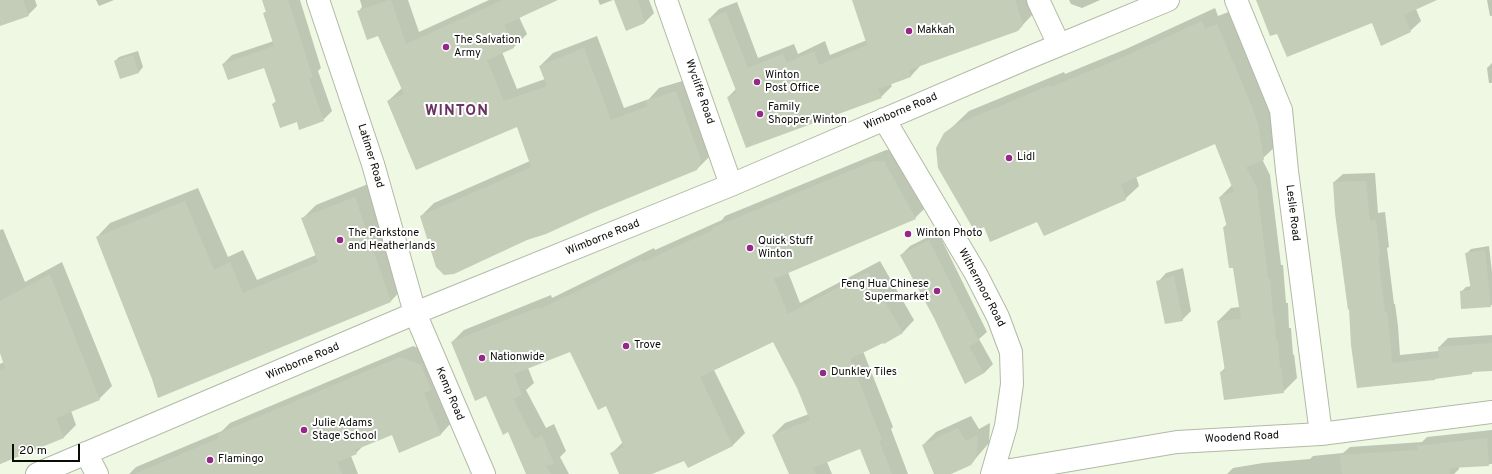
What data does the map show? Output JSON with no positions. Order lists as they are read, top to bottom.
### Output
{
  "streets": {
    "street": [
      "Wycliffe Road",
      "Wimborne Road",
      "Latimer Road",
      "Leslie Road",
      "Withermoor Road",
      "Kemp Road",
      "Woodend Road"
    ]
  },
  "crossings": [
    ["Wycliffe Road", "Wimborne Road"],
    ["Wimborne Road", "Latimer Road"],
    ["Wimborne Road", "Withermoor Road"],
    ["Wimborne Road", "Kemp Road"],
    ["Latimer Road", "Kemp Road"],
    ["Leslie Road", "Woodend Road"],
    ["Withermoor Road", "Woodend Road"]
  ],
  "districts": ["WINTON"],
  "places": [
    "Makkah",
    "The Salvation Army",
    "Winton Post Office",
    "Family Shopper Winton",
    "Lidl",
    "Winton Photo",
    "The Parkstone and Heatherlands",
    "Quick Stuff Winton",
    "Feng Hua Chinese Supermarket",
    "Trove",
    "Nationwide",
    "Dunkley Tiles",
    "Julie Adams Stage School",
    "Flamingo"
  ],
  "scale_bar": "20 m"
}
